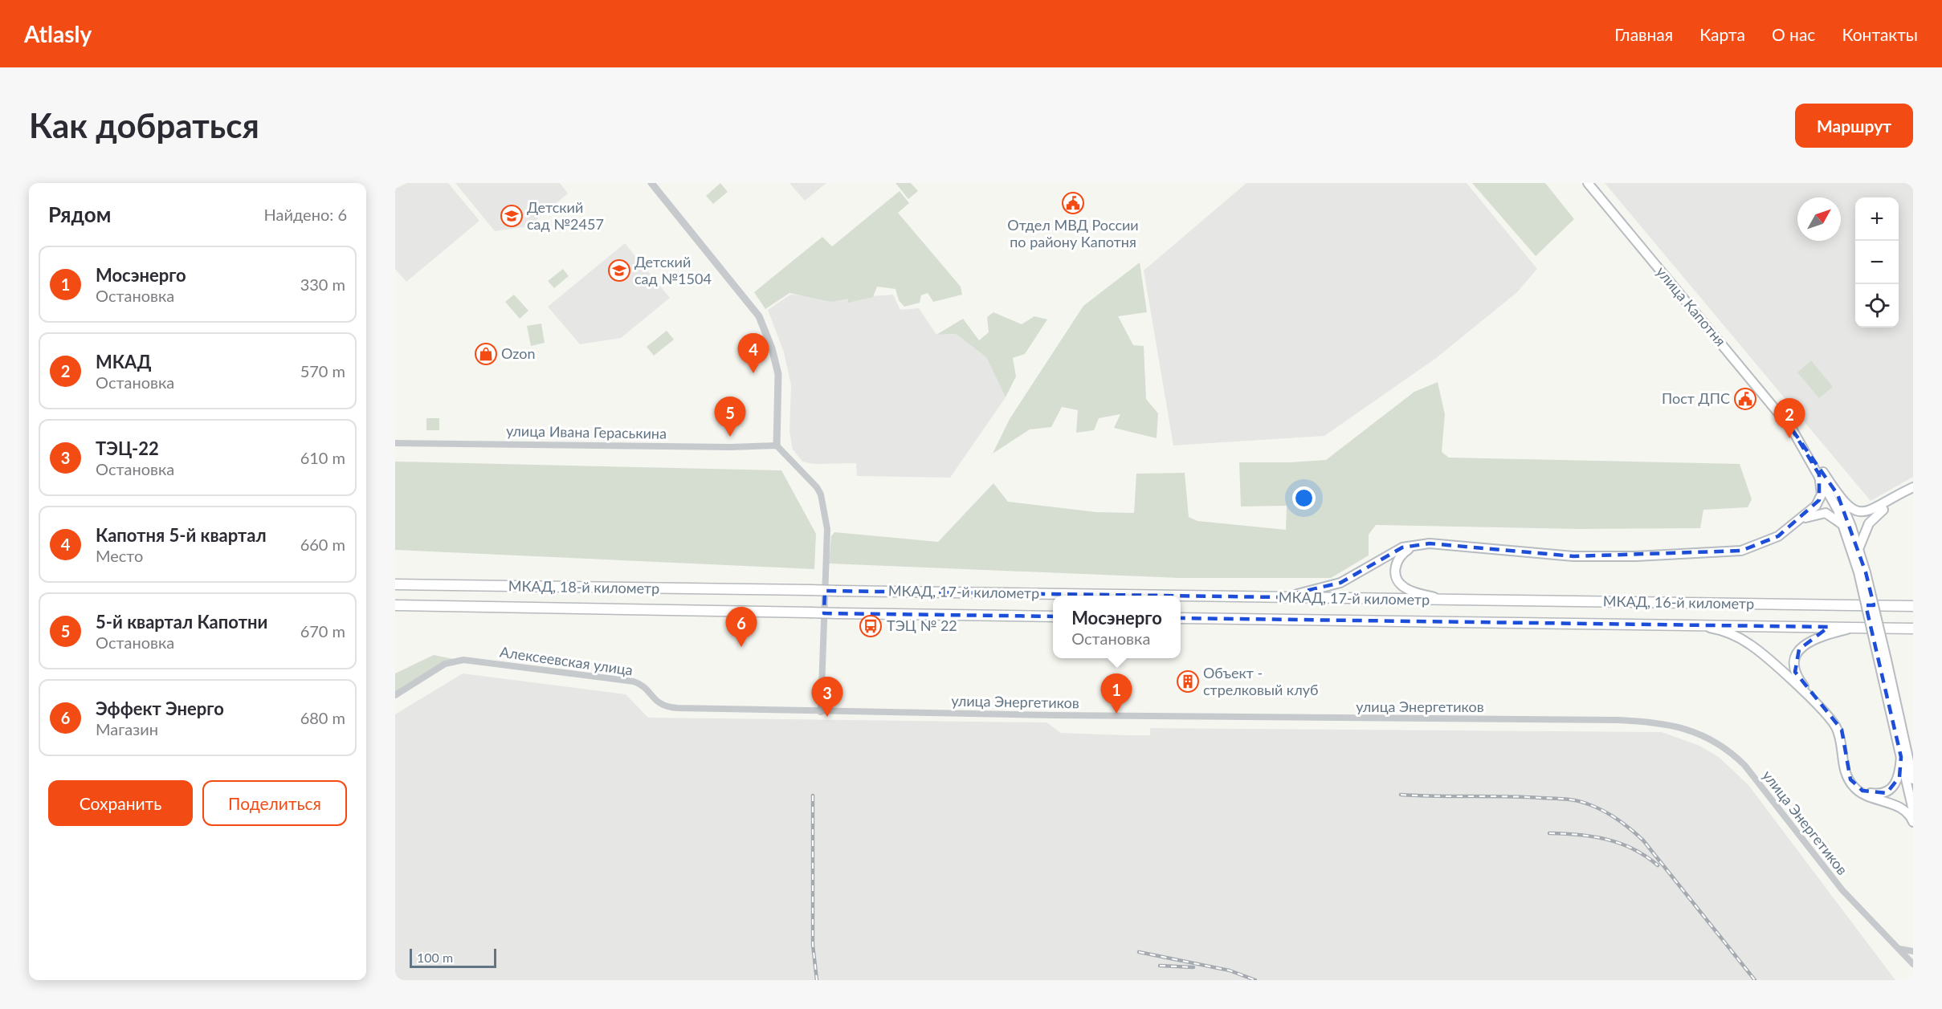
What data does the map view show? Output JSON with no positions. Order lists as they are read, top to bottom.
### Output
{
  "streets": {
    "highway": ["МКАД, 18-й километр", "МКАД, 17-й километр", "МКАД, 16-й километр"],
    "main road": ["улица Капотня"],
    "street": ["улица Ивана Гераськина", "Алексеевская улица", "улица Энергетиков"]
  },
  "crossings": [
    ["МКАД, 18-й километр", "МКАД, 17-й километр"],
    ["МКАД, 17-й километр", "МКАД, 16-й километр"],
    ["Алексеевская улица", "улица Энергетиков"]
  ],
  "places": {
    "public building": ["Отдел МВД России по району Капотня", "Пост ДПС"],
    "school or university": ["Детский сад №2457", "Детский сад №1504"],
    "shop": ["Ozon"],
    "bus stop": ["ТЭЦ № 22"],
    "building": ["Объект - стрелковый клуб"]
  },
  "scale_bar": "100 m",
  "north": "top right",
  "page": {
    "header": "Atlasly",
    "nav": [
      "Главная",
      "Карта",
      "О нас",
      "Контакты"
    ],
    "buttons": [
      "Маршрут",
      ["Сохранить", "Поделиться"]
    ],
    "title": "Как добраться",
    "heading": ["Рядом", "Найдено: 6"],
    "map_buttons": ["+", "−"],
    "list": [
      {
        "mark": "1",
        "name": "Мосэнерго",
        "note": "Остановка",
        "value": "330 m"
      },
      {
        "mark": "2",
        "name": "МКАД",
        "note": "Остановка",
        "value": "570 m"
      },
      {
        "mark": "3",
        "name": "ТЭЦ-22",
        "note": "Остановка",
        "value": "610 m"
      },
      {
        "mark": "4",
        "name": "Капотня 5-й квартал",
        "note": "Место",
        "value": "660 m"
      },
      {
        "mark": "5",
        "name": "5-й квартал Капотни",
        "note": "Остановка",
        "value": "670 m"
      },
      {
        "mark": "6",
        "name": "Эффект Энерго",
        "note": "Магазин",
        "value": "680 m"
      }
    ],
    "pins": [
      "4",
      "5",
      "2",
      "6",
      "1",
      "3"
    ],
    "popup": ["Мосэнерго", "Остановка"],
    "scale": "100 m"
  }
}
